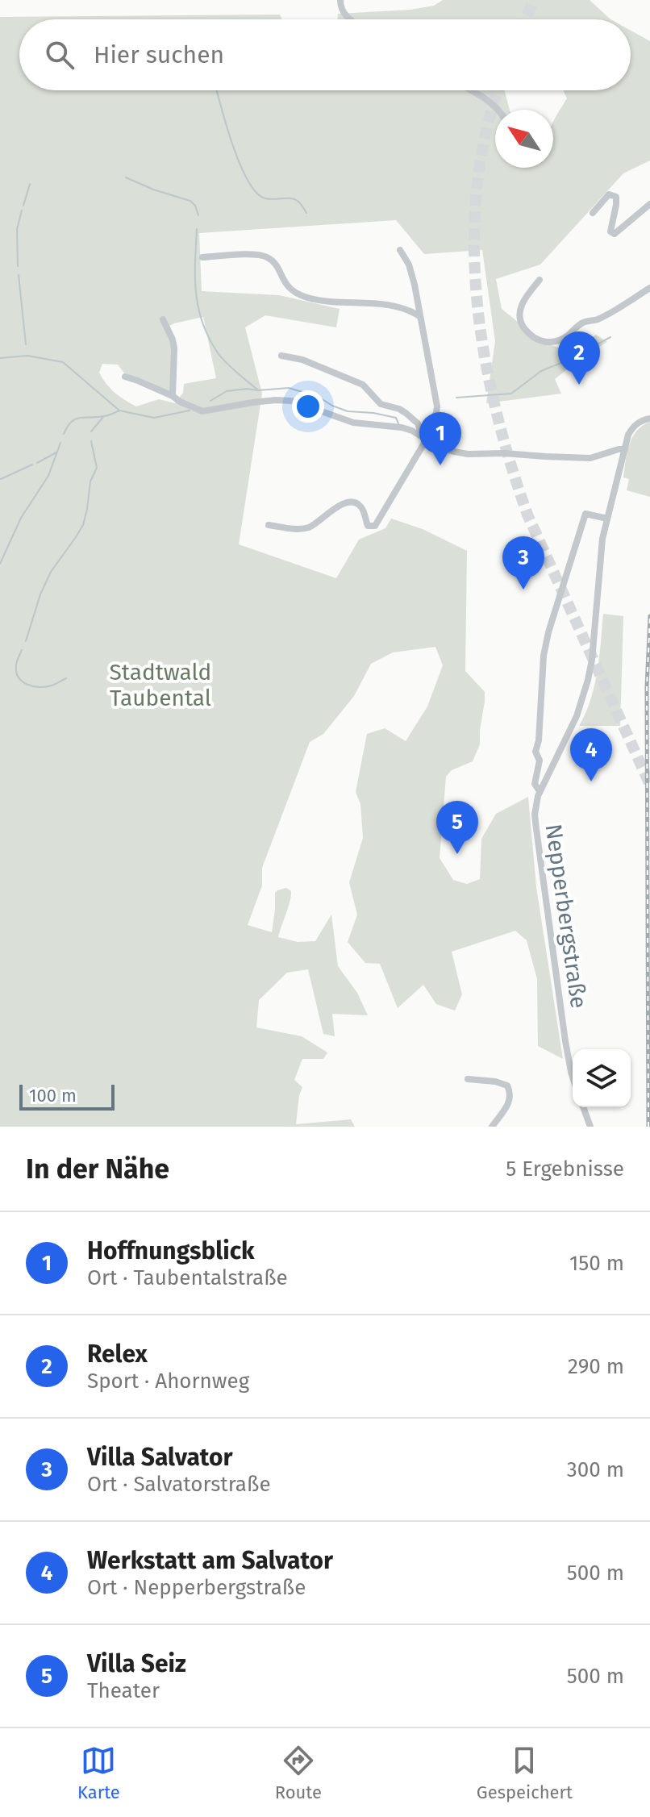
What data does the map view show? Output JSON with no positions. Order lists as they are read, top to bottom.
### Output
{
  "streets": {
    "street": ["Nepperbergstraße"]
  },
  "parks": ["Stadtwald Taubental"],
  "scale_bar": "100 m",
  "north": "top left",
  "page": {
    "search": "Hier suchen",
    "pins": [
      "2",
      "1",
      "3",
      "4",
      "5"
    ],
    "scale": "100 m",
    "heading": ["In der Nähe", "5 Ergebnisse"],
    "list": [
      {
        "mark": "1",
        "name": "Hoffnungsblick",
        "note": "Ort · Taubentalstraße",
        "value": "150 m"
      },
      {
        "mark": "2",
        "name": "Relex",
        "note": "Sport · Ahornweg",
        "value": "290 m"
      },
      {
        "mark": "3",
        "name": "Villa Salvator",
        "note": "Ort · Salvatorstraße",
        "value": "300 m"
      },
      {
        "mark": "4",
        "name": "Werkstatt am Salvator",
        "note": "Ort · Nepperbergstraße",
        "value": "500 m"
      },
      {
        "mark": "5",
        "name": "Villa Seiz",
        "note": "Theater",
        "value": "500 m"
      }
    ],
    "nav": ["Karte", "Route", "Gespeichert"]
  }
}
